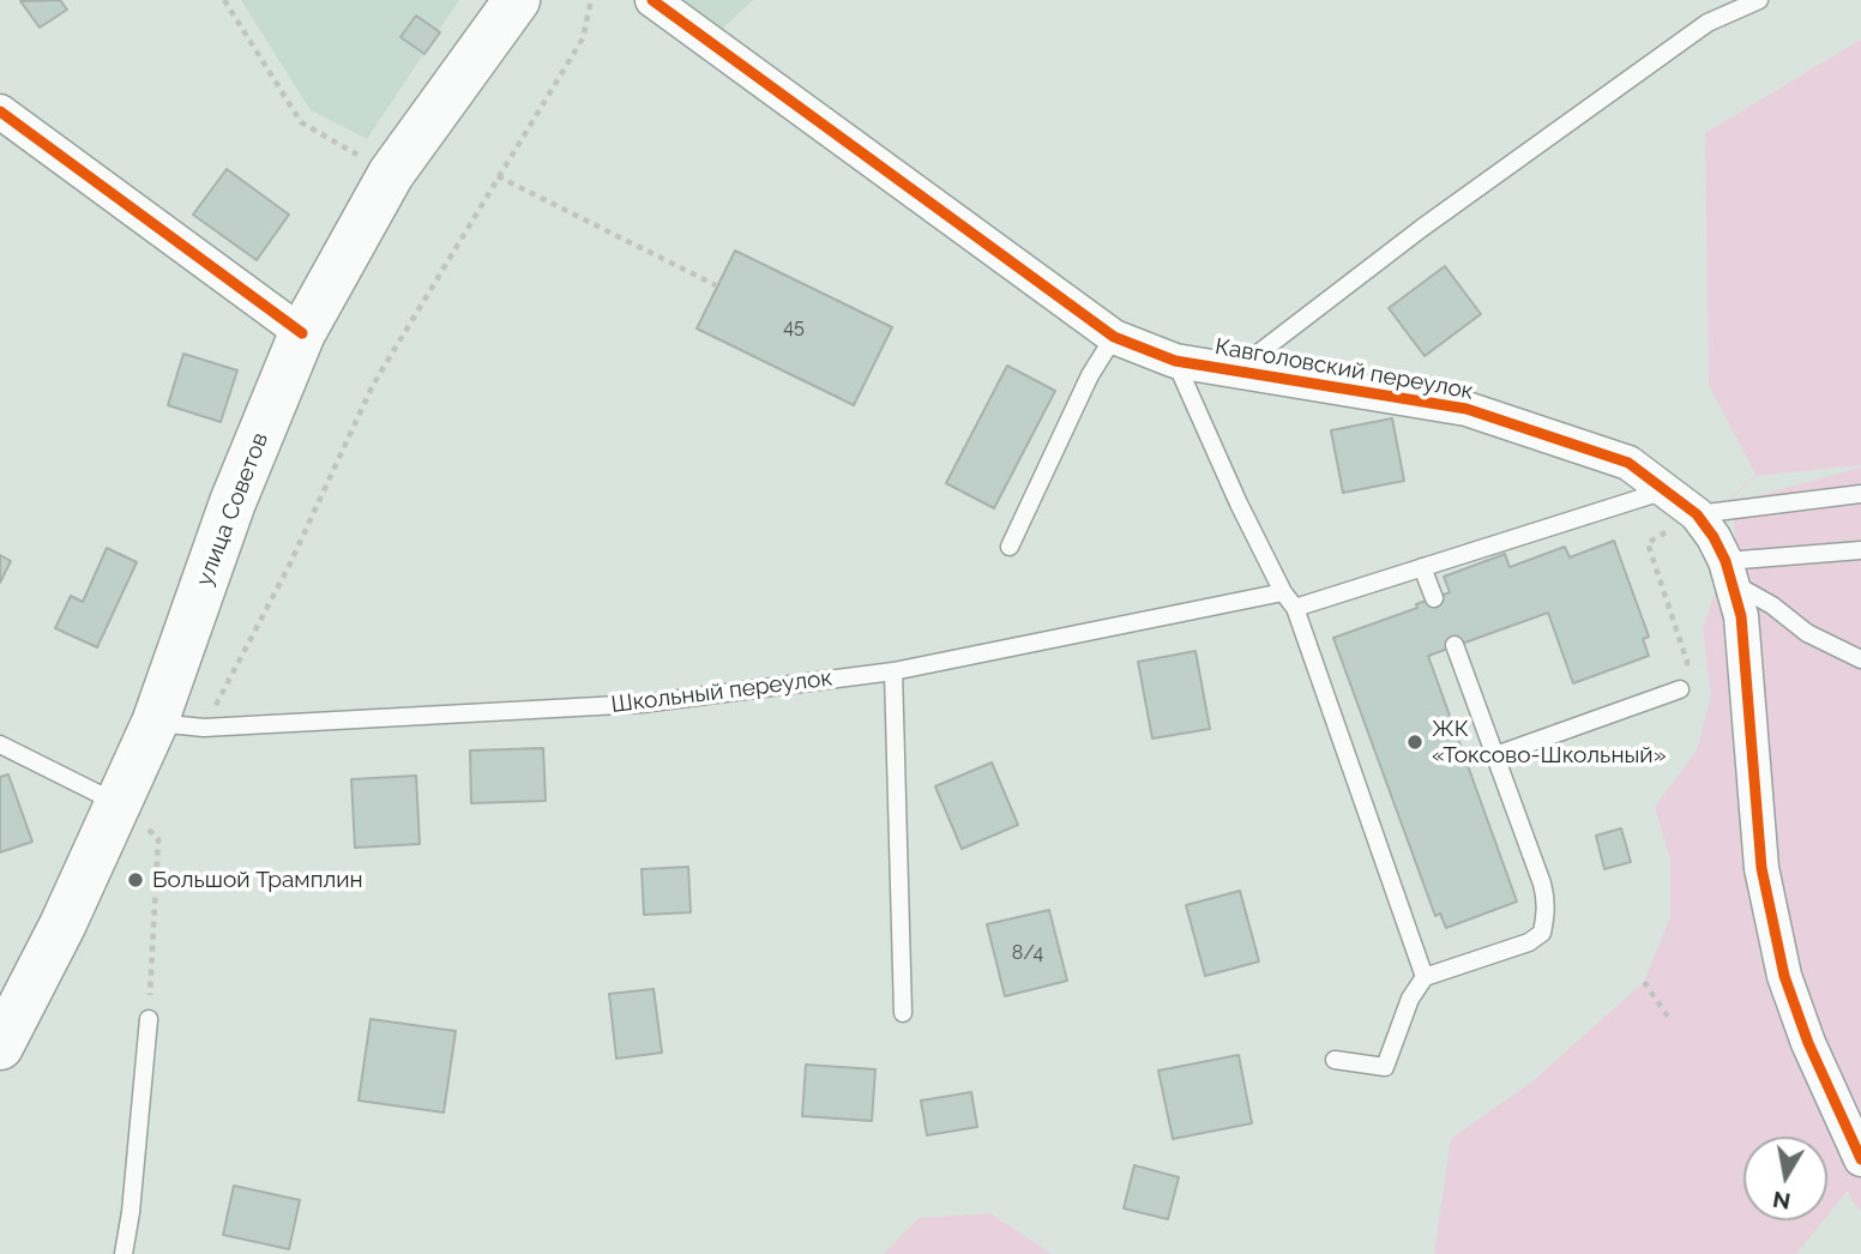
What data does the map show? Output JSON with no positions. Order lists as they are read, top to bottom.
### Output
{
  "streets": {
    "main road": ["улица Советов"],
    "street": ["Кавголовский переулок"],
    "lane": ["Школьный переулок"]
  },
  "crossings": [
    ["улица Советов", "Школьный переулок"]
  ],
  "places": ["ЖК «Токсово-Школьный»", "Большой Трамплин"],
  "house_numbers": ["45", "8/4"],
  "north": "bottom"
}
